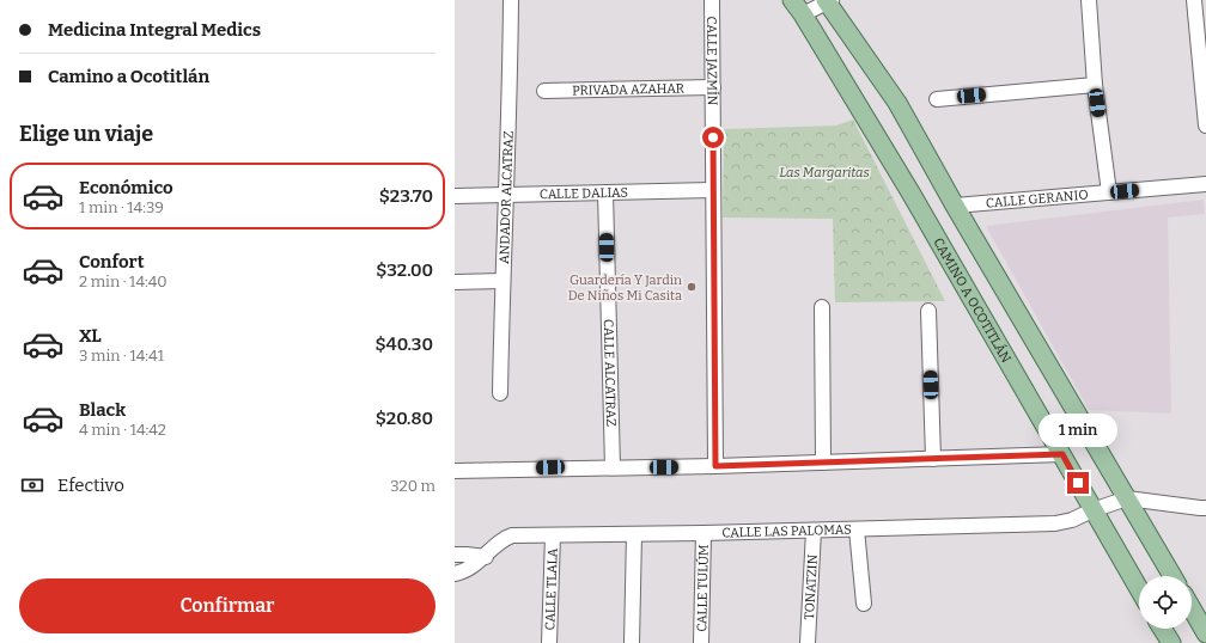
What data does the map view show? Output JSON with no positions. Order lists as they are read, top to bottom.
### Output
{
  "streets": {
    "main road": ["CAMINO A OCOTITLÁN"],
    "street": [
      "CALLE JAZMÍN",
      "PRIVADA AZAHAR",
      "CALLE DALIAS",
      "ANDADOR ALCATRAZ",
      "CALLE GERANIO",
      "CALLE ALCATRAZ",
      "CALLE LAS PALOMAS",
      "TONATZIN",
      "CALLE TULÚM",
      "CALLE TLALA"
    ]
  },
  "crossings": [
    ["CALLE JAZMÍN", "PRIVADA AZAHAR"],
    ["CALLE JAZMÍN", "CALLE DALIAS"],
    ["CALLE DALIAS", "ANDADOR ALCATRAZ"],
    ["CALLE DALIAS", "CALLE ALCATRAZ"],
    ["CAMINO A OCOTITLÁN", "CALLE LAS PALOMAS"],
    ["CALLE LAS PALOMAS", "TONATZIN"],
    ["CALLE LAS PALOMAS", "CALLE TULÚM"],
    ["CALLE LAS PALOMAS", "CALLE TLALA"]
  ],
  "parks": ["Las Margaritas"],
  "places": ["Guardería Y Jardin De Niños Mi Casita"],
  "page": {
    "banner": ["Medicina Integral Medics", "Camino a Ocotitlán"],
    "heading": "Elige un viaje",
    "list": [
      {
        "name": "Económico",
        "note": "1 min · 14:39",
        "value": "$23.70"
      },
      {
        "name": "Confort",
        "note": "2 min · 14:40",
        "value": "$32.00"
      },
      {
        "name": "XL",
        "note": "3 min · 14:41",
        "value": "$40.30"
      },
      {
        "name": "Black",
        "note": "4 min · 14:42",
        "value": "$20.80"
      }
    ],
    "bubble": "1 min",
    "pay": ["Efectivo", "320 m"],
    "buttons": "Confirmar"
  }
}
